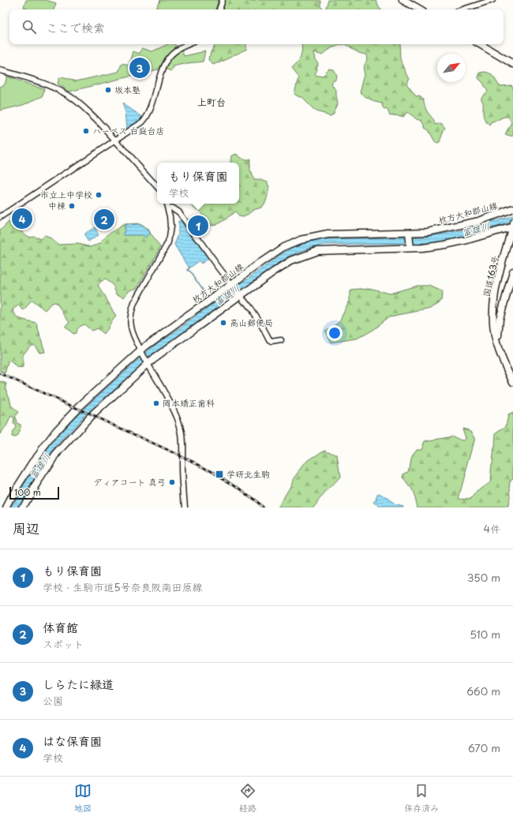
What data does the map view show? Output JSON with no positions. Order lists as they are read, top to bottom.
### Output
{
  "streets": {
    "main road": ["枚方大和郡山線", "国道163号"]
  },
  "districts": ["上町台"],
  "water": ["富雄川"],
  "places": {
    "other": [
      "坂本塾",
      "ハーベス 白庭台店",
      "市立上中学校",
      "中棟",
      "高山郵便局",
      "岡本矯正歯科",
      "ディアコート 真弓"
    ],
    "transit": ["学研北生駒"]
  },
  "scale_bar": "100 m",
  "north": "top right",
  "page": {
    "search": "ここで検索",
    "pins": [
      "3",
      "4",
      "2",
      "1"
    ],
    "popup": ["もり保育園", "学校"],
    "scale": "100 m",
    "heading": ["周辺", "4件"],
    "list": [
      {
        "mark": "1",
        "name": "もり保育園",
        "note": "学校 · 生駒市道5号奈良阪南田原線",
        "value": "350 m"
      },
      {
        "mark": "2",
        "name": "体育館",
        "note": "スポット",
        "value": "510 m"
      },
      {
        "mark": "3",
        "name": "しらたに緑道",
        "note": "公園",
        "value": "660 m"
      },
      {
        "mark": "4",
        "name": "はな保育園",
        "note": "学校",
        "value": "670 m"
      }
    ],
    "nav": ["地図", "経路", "保存済み"]
  }
}
